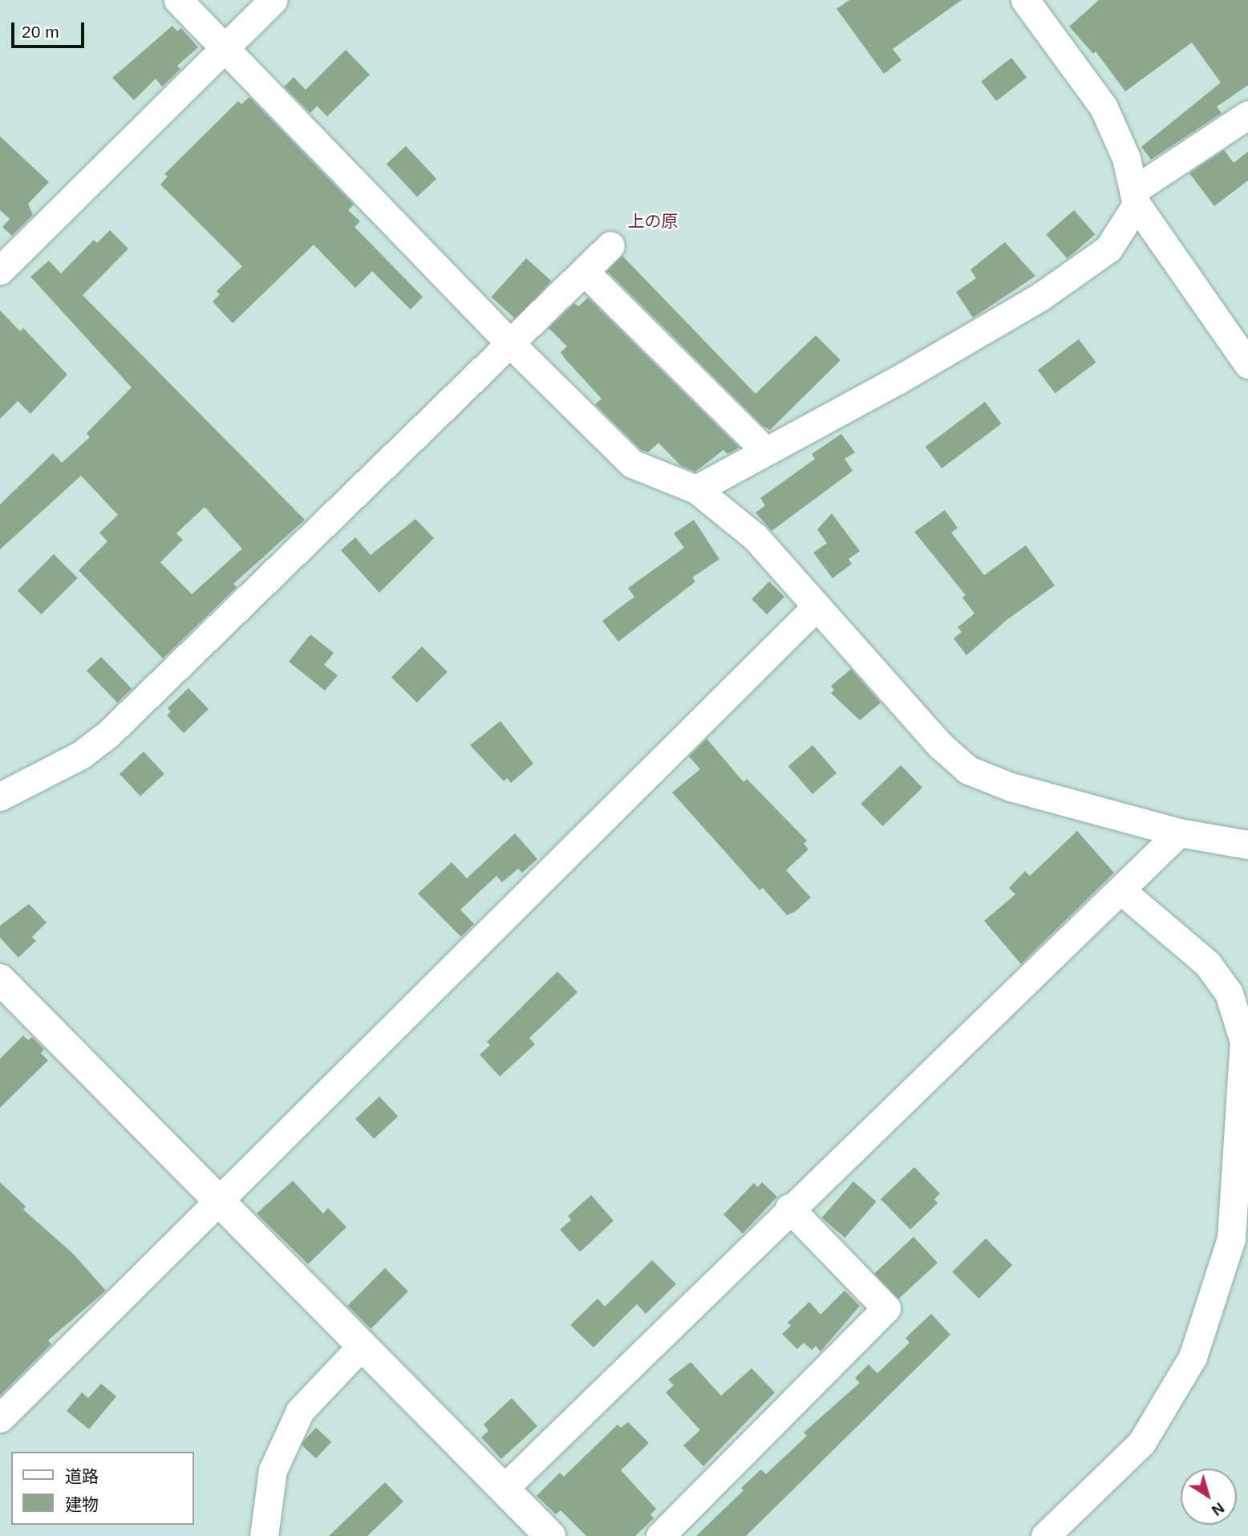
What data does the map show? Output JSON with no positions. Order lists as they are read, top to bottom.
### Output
{
  "districts": ["上の原"],
  "legend": ["道路", "建物"],
  "scale_bar": "20 m",
  "north": "bottom right"
}
